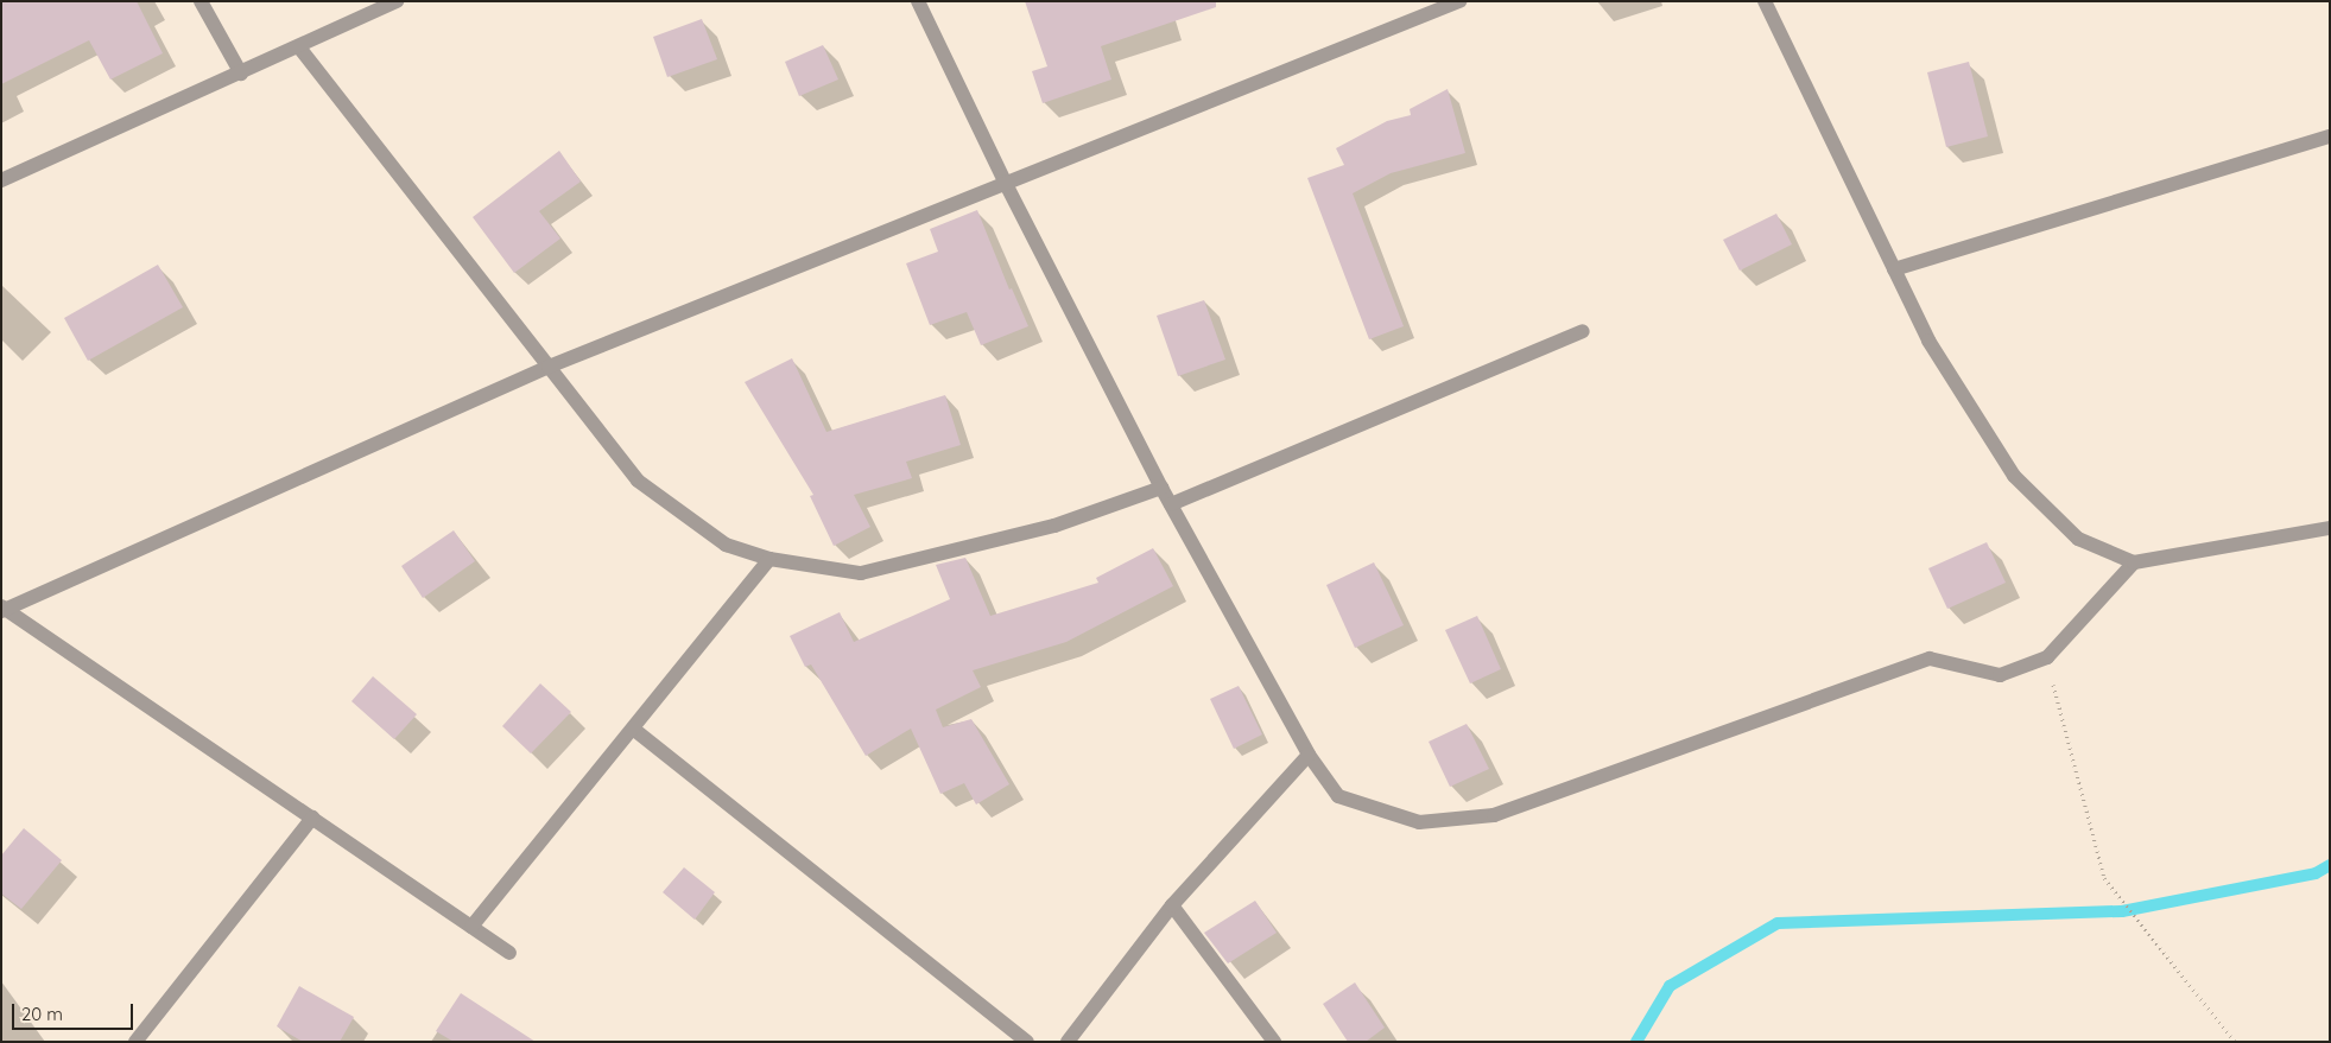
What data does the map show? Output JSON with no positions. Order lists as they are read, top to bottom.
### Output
{
  "scale_bar": "20 m"
}
